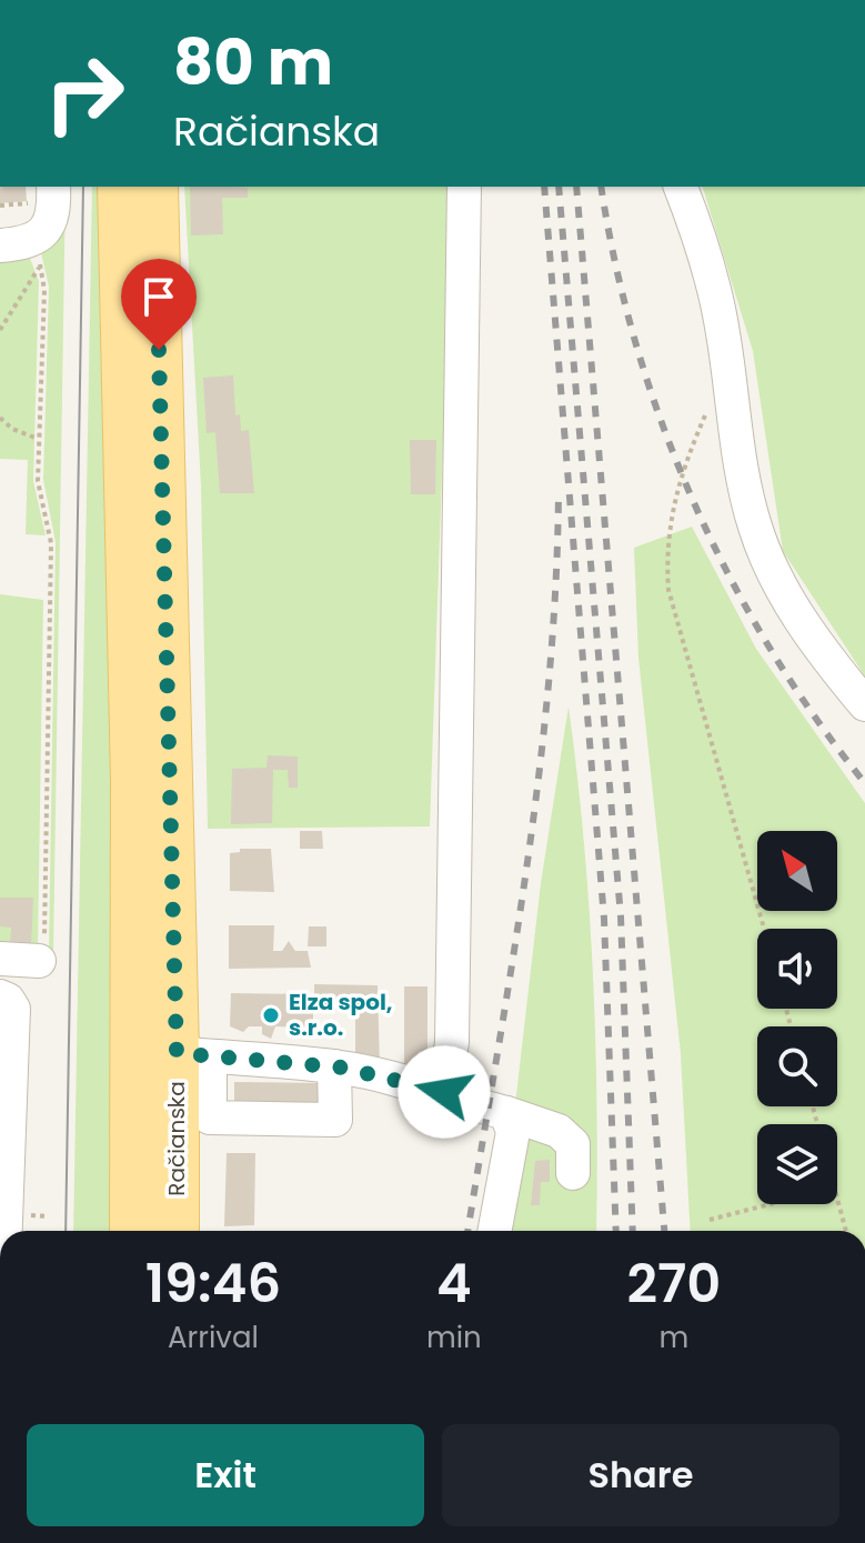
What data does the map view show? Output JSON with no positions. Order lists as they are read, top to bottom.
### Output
{
  "streets": {
    "main road": ["Račianska"]
  },
  "places": ["Elza spol, s.r.o."],
  "north": "top left",
  "page": {
    "turn": ["80 m", "Račianska"],
    "eta": [
      "19:46",
      "Arrival",
      "4",
      "min",
      "270",
      "m"
    ],
    "buttons": ["Exit", "Share"]
  }
}
